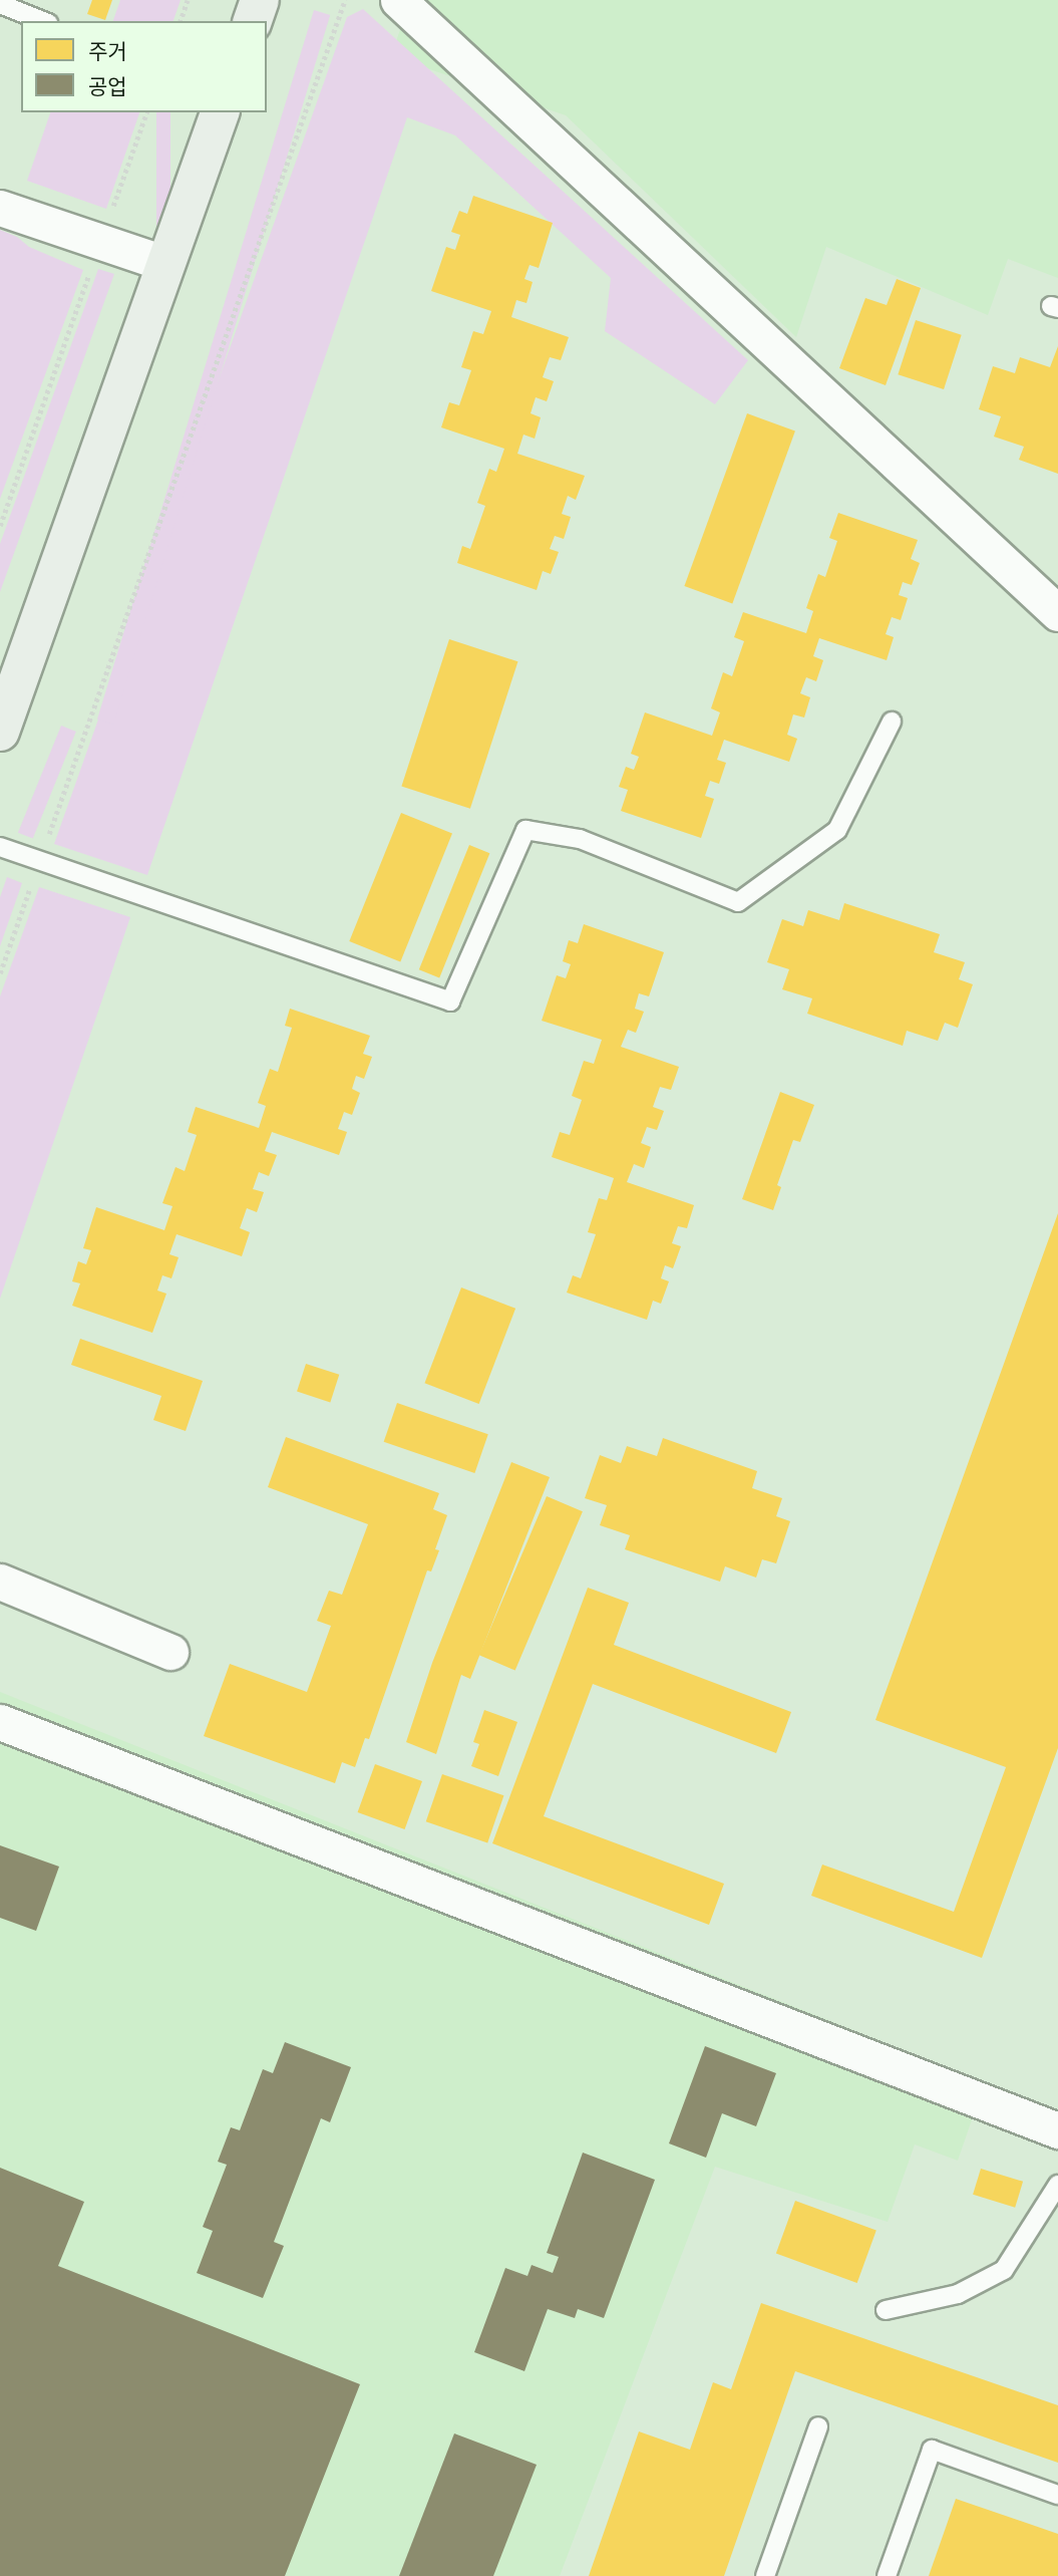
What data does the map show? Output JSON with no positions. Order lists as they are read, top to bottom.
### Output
{
  "legend": ["주거", "공업"]
}
